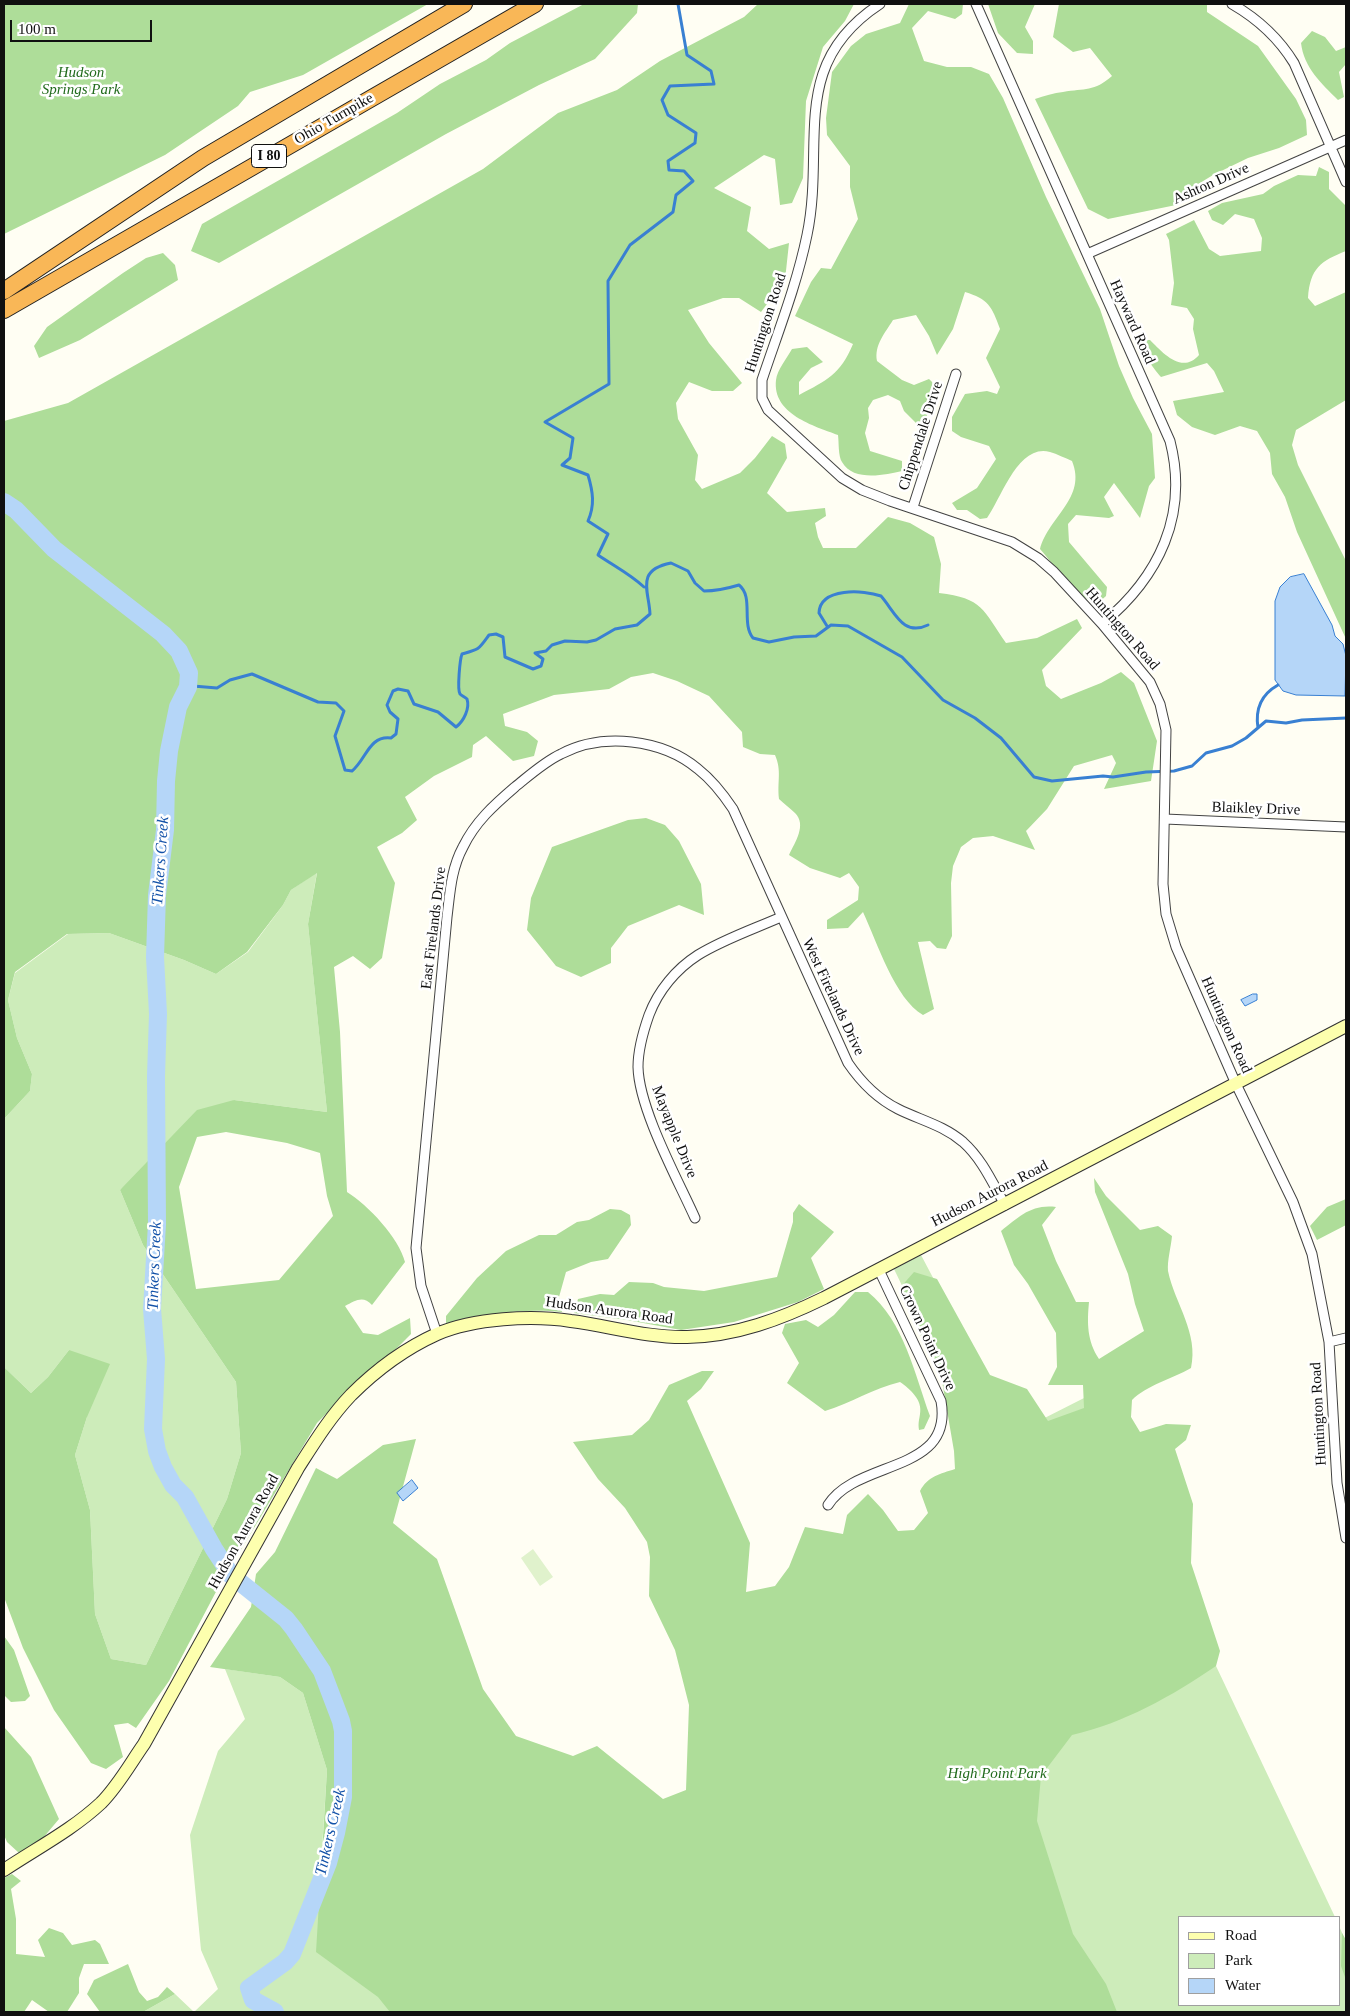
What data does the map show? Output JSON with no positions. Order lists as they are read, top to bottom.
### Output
{
  "streets": {
    "highway": ["Ohio Turnpike", "I 80"],
    "street": [
      "Ashton Drive",
      "Hayward Road",
      "Huntington Road",
      "Chippendale Drive",
      "Blaikley Drive",
      "East Firelands Drive",
      "West Firelands Drive",
      "Mayapple Drive",
      "Hudson Aurora Road",
      "Crown Point Drive"
    ]
  },
  "crossings": [
    ["Ashton Drive", "Hayward Road"],
    ["Hayward Road", "Huntington Road"],
    ["Huntington Road", "Chippendale Drive"],
    ["Huntington Road", "Blaikley Drive"],
    ["Huntington Road", "Hudson Aurora Road"],
    ["East Firelands Drive", "West Firelands Drive"],
    ["East Firelands Drive", "Hudson Aurora Road"],
    ["West Firelands Drive", "Mayapple Drive"],
    ["West Firelands Drive", "Hudson Aurora Road"],
    ["Hudson Aurora Road", "Crown Point Drive"]
  ],
  "water": ["Tinkers Creek"],
  "parks": ["Hudson Springs Park", "High Point Park"],
  "legend": ["Road", "Park", "Water"],
  "scale_bar": "100 m"
}
